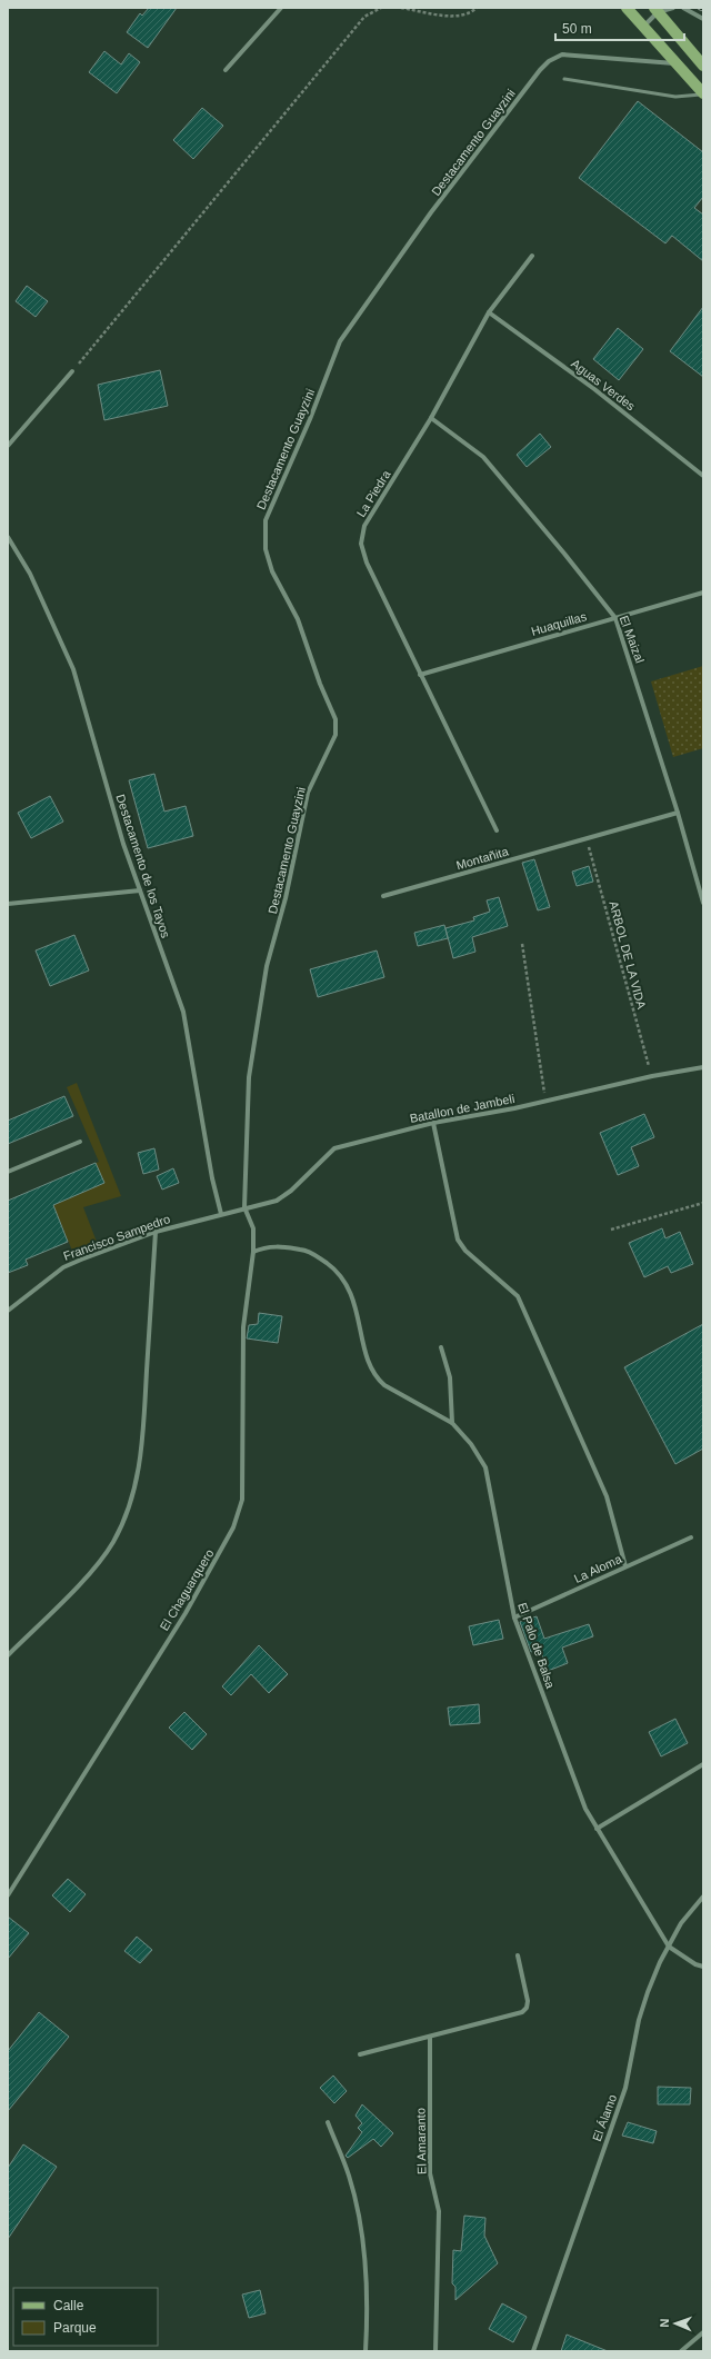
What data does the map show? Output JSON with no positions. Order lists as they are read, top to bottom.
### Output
{
  "streets": {
    "street": [
      "Destacamento Guayzini",
      "Aguas Verdes",
      "La Piedra",
      "Huaquillas",
      "El Maizal",
      "Montañita",
      "Destacamento de los Tayos",
      "Batallon de Jambeli",
      "Francisco Sampedro",
      "La Aloma",
      "El Chaguarquero",
      "El Palo de Balsa",
      "El Álamo",
      "El Amaranto"
    ],
    "path": ["ARBOL DE LA VIDA"]
  },
  "crossings": [
    ["Destacamento Guayzini", "Batallon de Jambeli"],
    ["Destacamento Guayzini", "Francisco Sampedro"],
    ["Destacamento Guayzini", "El Chaguarquero"],
    ["Aguas Verdes", "La Piedra"],
    ["La Piedra", "Huaquillas"],
    ["La Piedra", "El Maizal"],
    ["Huaquillas", "El Maizal"],
    ["El Maizal", "Montañita"],
    ["Montañita", "ARBOL DE LA VIDA"],
    ["Destacamento de los Tayos", "Francisco Sampedro"],
    ["ARBOL DE LA VIDA", "Batallon de Jambeli"],
    ["Batallon de Jambeli", "Francisco Sampedro"],
    ["Batallon de Jambeli", "El Chaguarquero"],
    ["Francisco Sampedro", "El Chaguarquero"],
    ["La Aloma", "El Palo de Balsa"],
    ["El Chaguarquero", "El Palo de Balsa"],
    ["El Palo de Balsa", "El Álamo"]
  ],
  "legend": ["Calle", "Parque"],
  "scale_bar": "50 m",
  "north": "left"
}
